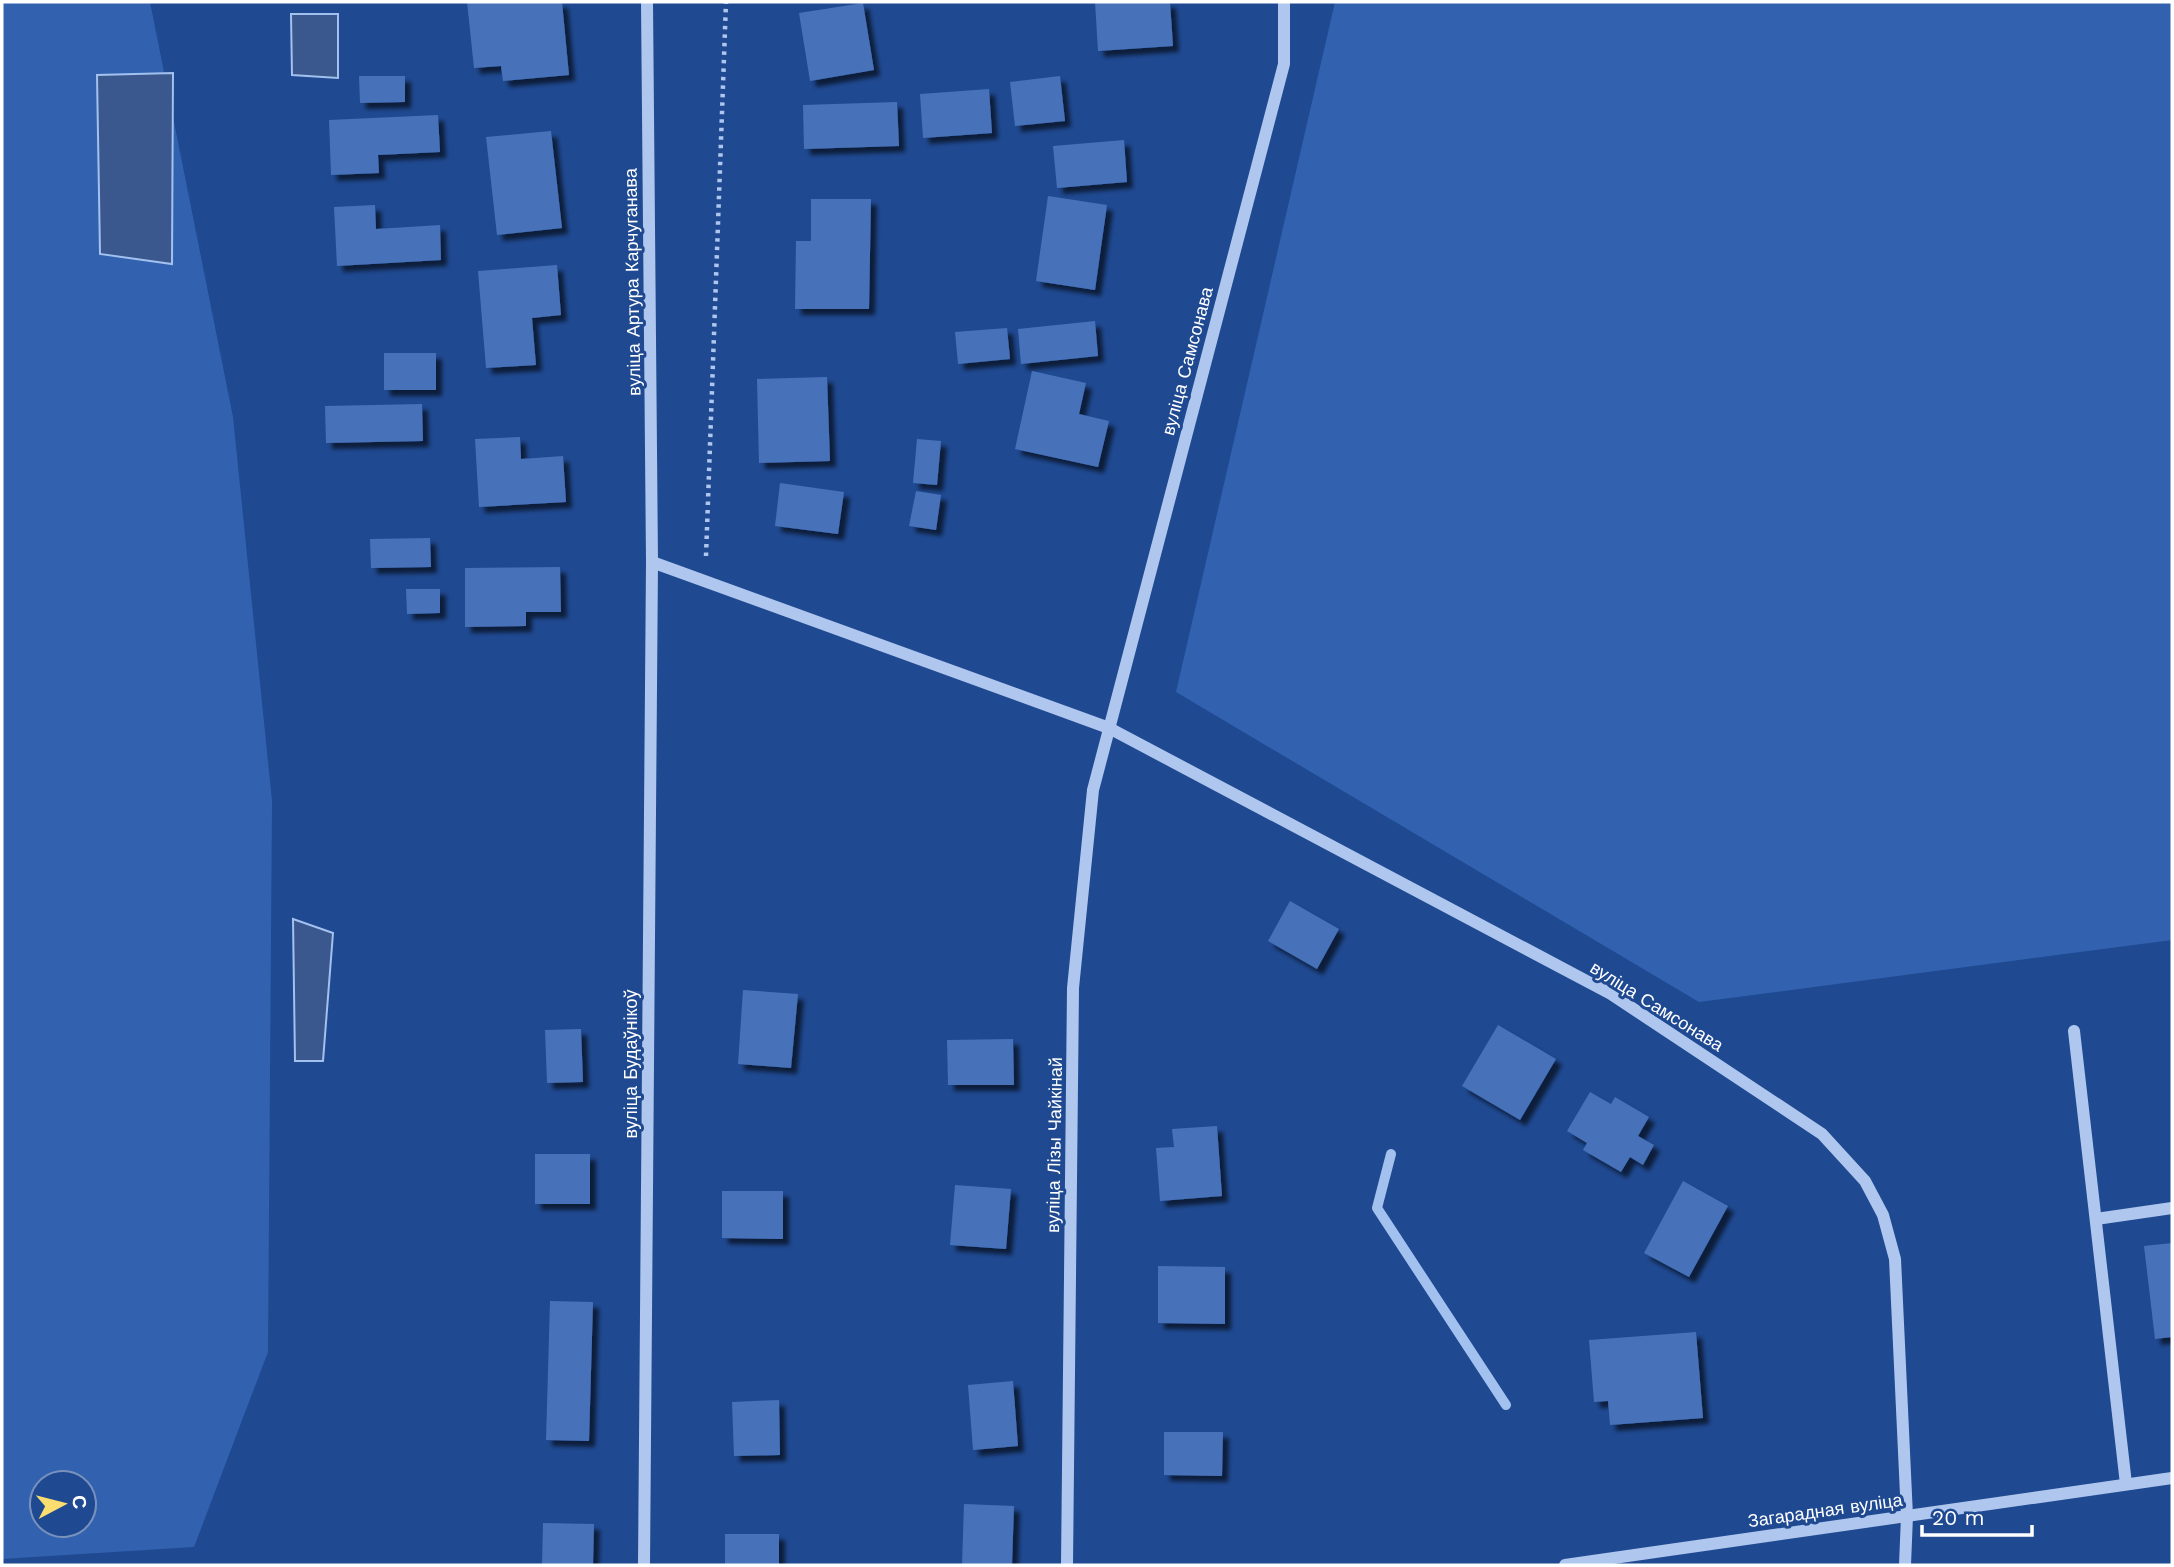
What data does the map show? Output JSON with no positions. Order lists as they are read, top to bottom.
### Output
{
  "streets": {
    "street": [
      "вуліца Артура Карчуганава",
      "вуліца Самсонава",
      "вуліца Будаўнікоў",
      "вуліца Лізы Чайкінай",
      "Загарадная вуліца"
    ]
  },
  "crossings": [
    ["вуліца Артура Карчуганава", "вуліца Самсонава"],
    ["вуліца Артура Карчуганава", "вуліца Будаўнікоў"],
    ["вуліца Самсонава", "вуліца Будаўнікоў"],
    ["вуліца Самсонава", "вуліца Лізы Чайкінай"],
    ["вуліца Самсонава", "Загарадная вуліца"]
  ],
  "scale_bar": "20 m",
  "north": "right"
}
